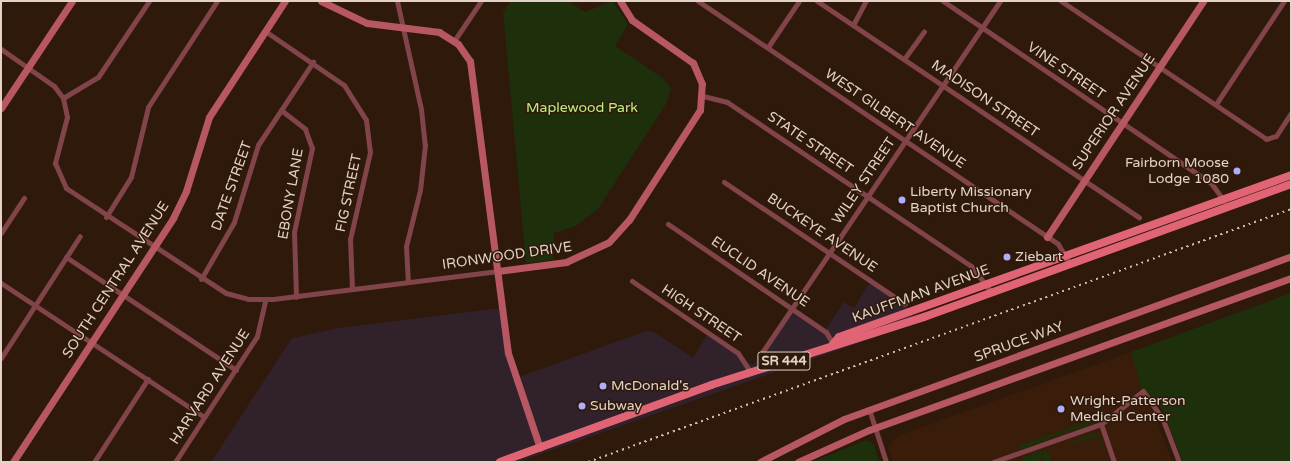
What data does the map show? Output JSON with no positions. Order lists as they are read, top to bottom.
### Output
{
  "streets": {
    "main road": ["KAUFFMAN AVENUE", "SR 444"],
    "street": [
      "VINE STREET",
      "MADISON STREET",
      "SUPERIOR AVENUE",
      "WEST GILBERT AVENUE",
      "STATE STREET",
      "WILEY STREET",
      "DATE STREET",
      "FIG STREET",
      "EBONY LANE",
      "BUCKEYE AVENUE",
      "IRONWOOD DRIVE",
      "EUCLID AVENUE",
      "SOUTH CENTRAL AVENUE",
      "HIGH STREET",
      "SPRUCE WAY",
      "HARVARD AVENUE"
    ]
  },
  "crossings": [
    ["VINE STREET", "SUPERIOR AVENUE"],
    ["VINE STREET", "WILEY STREET"],
    ["VINE STREET", "KAUFFMAN AVENUE"],
    ["MADISON STREET", "SUPERIOR AVENUE"],
    ["MADISON STREET", "WILEY STREET"],
    ["SUPERIOR AVENUE", "WEST GILBERT AVENUE"],
    ["WEST GILBERT AVENUE", "WILEY STREET"],
    ["WEST GILBERT AVENUE", "KAUFFMAN AVENUE"],
    ["STATE STREET", "WILEY STREET"],
    ["STATE STREET", "IRONWOOD DRIVE"],
    ["STATE STREET", "KAUFFMAN AVENUE"],
    ["WILEY STREET", "BUCKEYE AVENUE"],
    ["WILEY STREET", "EUCLID AVENUE"],
    ["DATE STREET", "FIG STREET"],
    ["DATE STREET", "EBONY LANE"],
    ["DATE STREET", "IRONWOOD DRIVE"],
    ["FIG STREET", "IRONWOOD DRIVE"],
    ["FIG STREET", "SOUTH CENTRAL AVENUE"],
    ["EBONY LANE", "IRONWOOD DRIVE"],
    ["IRONWOOD DRIVE", "SOUTH CENTRAL AVENUE"],
    ["IRONWOOD DRIVE", "HARVARD AVENUE"],
    ["EUCLID AVENUE", "KAUFFMAN AVENUE"],
    ["KAUFFMAN AVENUE", "HIGH STREET"]
  ],
  "parks": ["Maplewood Park"],
  "places": [
    "Fairborn Moose Lodge 1080",
    "Liberty Missionary Baptist Church",
    "Ziebart",
    "McDonald's",
    "Subway",
    "Wright-Patterson Medical Center"
  ]
}
